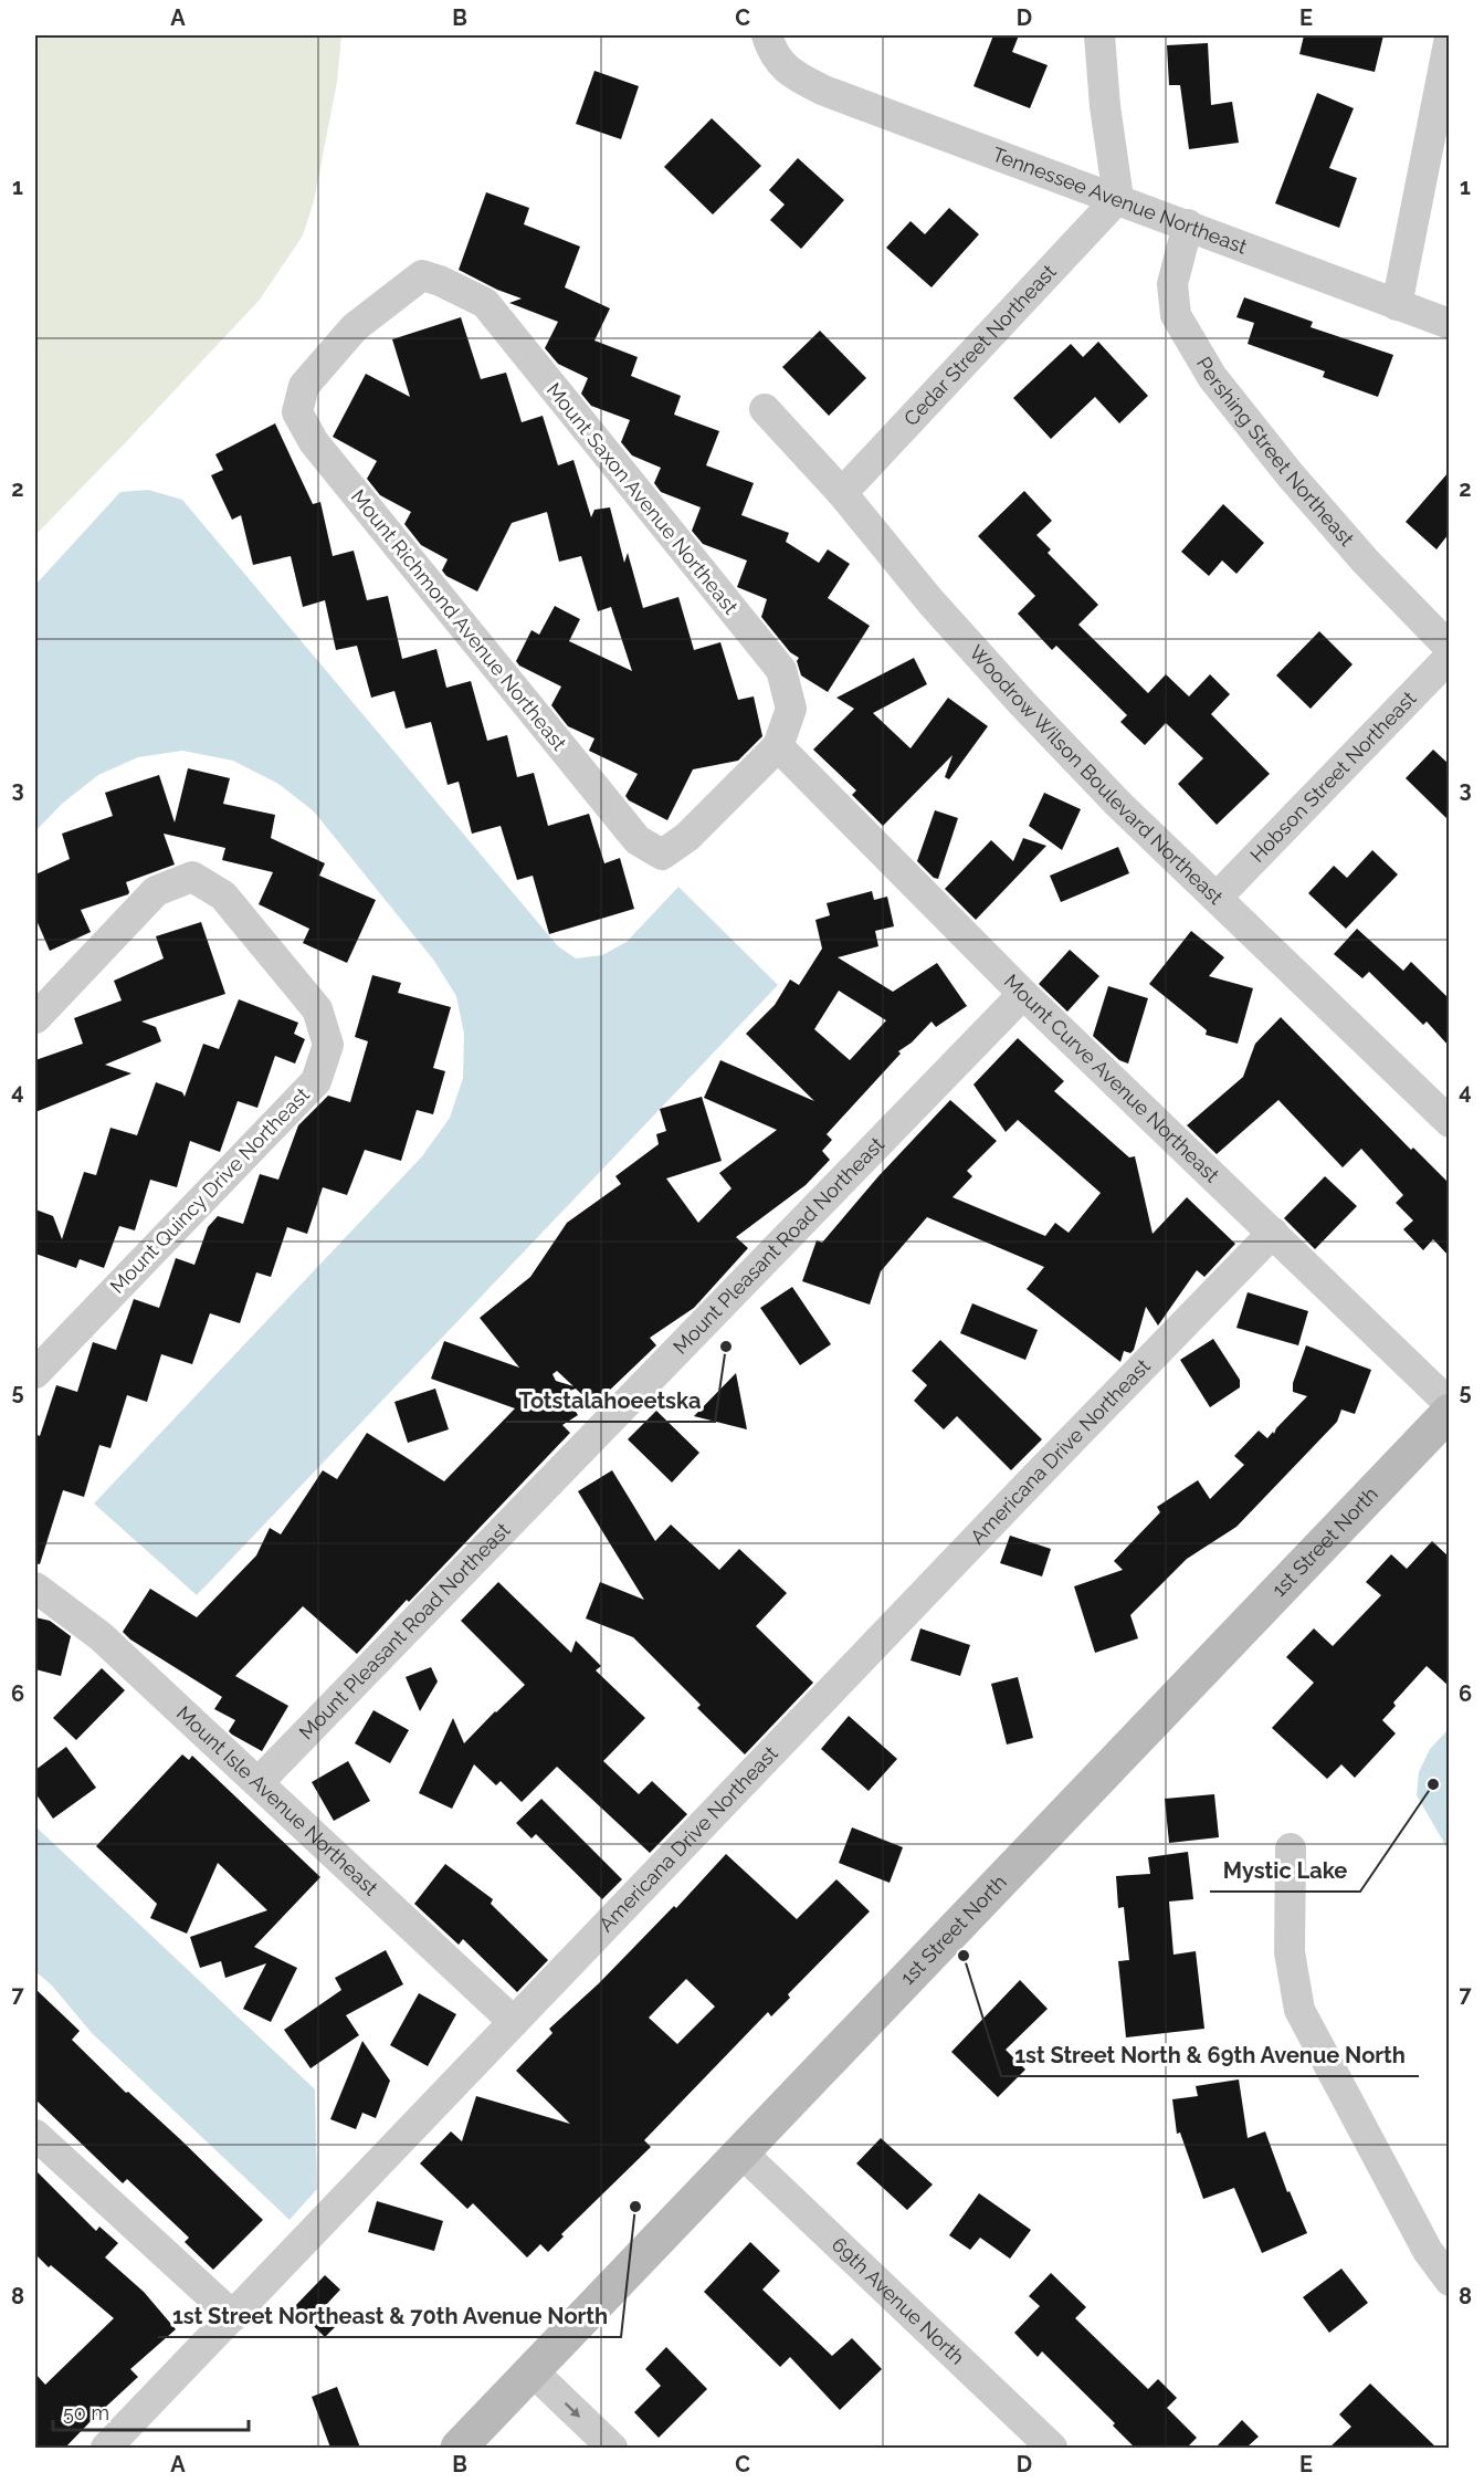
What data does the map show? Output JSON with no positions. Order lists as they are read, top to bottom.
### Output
{
  "streets": {
    "street": [
      "Tennessee Avenue Northeast",
      "Cedar Street Northeast",
      "Pershing Street Northeast",
      "Mount Saxon Avenue Northeast",
      "Mount Richmond Avenue Northeast",
      "Woodrow Wilson Boulevard Northeast",
      "Hobson Street Northeast",
      "Mount Curve Avenue Northeast",
      "Mount Quincy Drive Northeast",
      "Mount Pleasant Road Northeast",
      "Americana Drive Northeast",
      "1st Street North",
      "Mount Isle Avenue Northeast",
      "69th Avenue North"
    ]
  },
  "crossings": [
    ["Tennessee Avenue Northeast", "Cedar Street Northeast"],
    ["Tennessee Avenue Northeast", "Pershing Street Northeast"],
    ["Cedar Street Northeast", "Woodrow Wilson Boulevard Northeast"],
    ["Mount Saxon Avenue Northeast", "Mount Richmond Avenue Northeast"],
    ["Mount Saxon Avenue Northeast", "Mount Curve Avenue Northeast"],
    ["Mount Richmond Avenue Northeast", "Mount Curve Avenue Northeast"],
    ["Woodrow Wilson Boulevard Northeast", "Hobson Street Northeast"],
    ["Mount Curve Avenue Northeast", "Mount Pleasant Road Northeast"],
    ["Mount Curve Avenue Northeast", "Americana Drive Northeast"],
    ["Mount Pleasant Road Northeast", "Mount Isle Avenue Northeast"],
    ["Americana Drive Northeast", "Mount Isle Avenue Northeast"],
    ["1st Street North", "69th Avenue North"]
  ],
  "places": [
    "Totstalahoeetska",
    "Mystic Lake",
    "1st Street North & 69th Avenue North",
    "1st Street Northeast & 70th Avenue North"
  ],
  "scale_bar": "50 m",
  "grid": {
    "columns": [
      "A",
      "B",
      "C",
      "D",
      "E"
    ],
    "rows": [
      "1",
      "2",
      "3",
      "4",
      "5",
      "6",
      "7",
      "8"
    ]
  }
}
